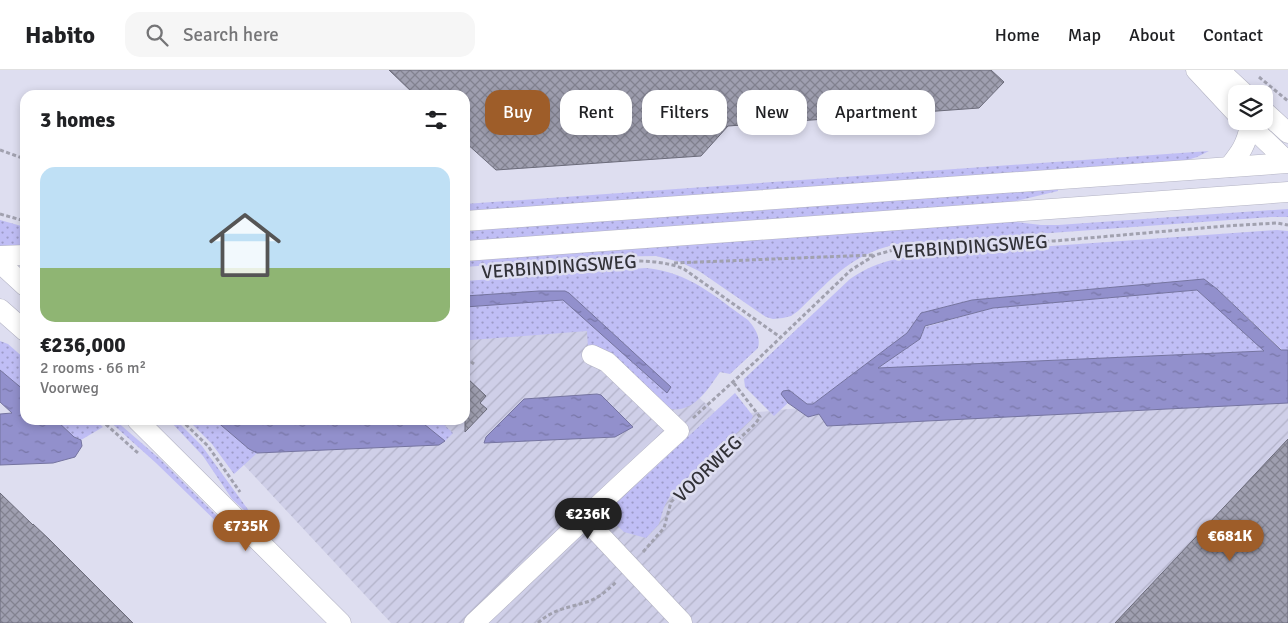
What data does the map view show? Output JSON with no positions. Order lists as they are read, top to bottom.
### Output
{
  "streets": {
    "street": ["VERBINDINGSWEG"],
    "path": ["VOORWEG"]
  },
  "page": {
    "header": "Habito",
    "search": "Search here",
    "nav": [
      "Home",
      "Map",
      "About",
      "Contact"
    ],
    "chip": [
      "Buy",
      "Rent",
      "Filters",
      "New",
      "Apartment"
    ],
    "heading": "3 homes",
    "list": [
      {
        "name": "€236,000",
        "note": "2 rooms · 66 m² · Voorweg"
      }
    ],
    "price": ["€236K", "€735K", "€681K"]
  }
}
